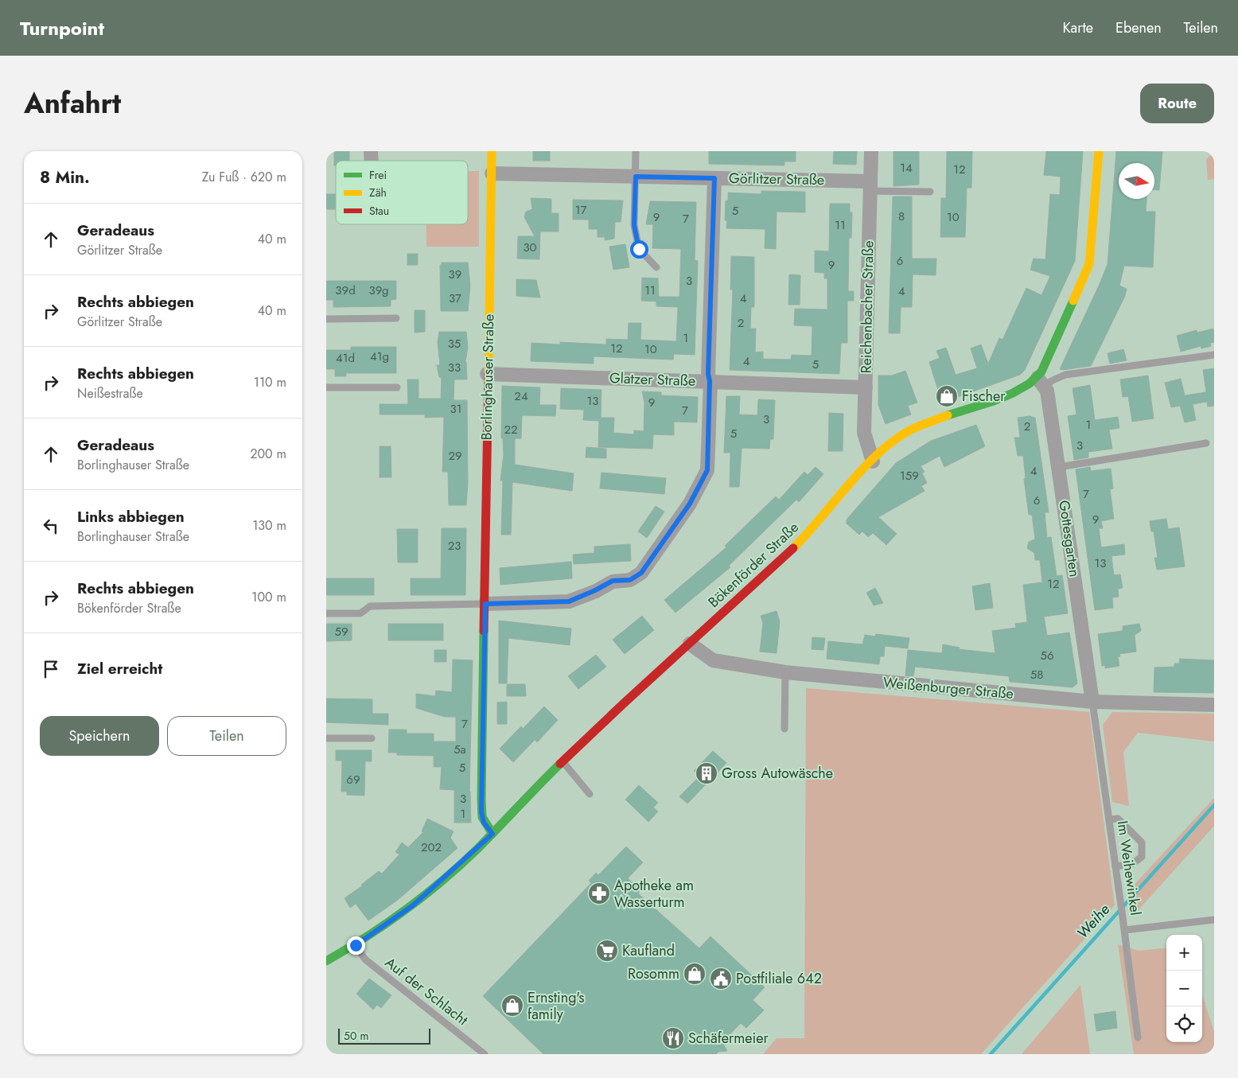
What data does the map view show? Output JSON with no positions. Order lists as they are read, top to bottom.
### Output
{
  "streets": {
    "street": [
      "Görlitzer Straße",
      "Reichenbacher Straße",
      "Borlinghauser Straße",
      "Glatzer Straße",
      "Gottesgarten",
      "Bökenförder Straße",
      "Weißenburger Straße"
    ],
    "lane": ["Im Weihewinkel", "Auf der Schlacht"]
  },
  "crossings": [
    ["Görlitzer Straße", "Reichenbacher Straße"],
    ["Görlitzer Straße", "Borlinghauser Straße"],
    ["Reichenbacher Straße", "Glatzer Straße"],
    ["Reichenbacher Straße", "Bökenförder Straße"],
    ["Borlinghauser Straße", "Glatzer Straße"],
    ["Borlinghauser Straße", "Bökenförder Straße"],
    ["Gottesgarten", "Bökenförder Straße"],
    ["Gottesgarten", "Weißenburger Straße"],
    ["Gottesgarten", "Im Weihewinkel"],
    ["Bökenförder Straße", "Weißenburger Straße"],
    ["Bökenförder Straße", "Auf der Schlacht"],
    ["Weißenburger Straße", "Im Weihewinkel"]
  ],
  "water": ["Weihe"],
  "places": {
    "shop": ["Fischer", "Rosomm", "Ernsting's family"],
    "building": ["Gross Autowäsche"],
    "pharmacy": ["Apotheke am Wasserturm"],
    "supermarket": ["Kaufland"],
    "public building": ["Postfiliale 642"],
    "restaurant": ["Schäfermeier"]
  },
  "house_numbers": [
    "14",
    "12",
    "17",
    "5",
    "8",
    "9",
    "10",
    "7",
    "11",
    "30",
    "6",
    "9",
    "39",
    "3",
    "39d",
    "39g",
    "11",
    "4",
    "37",
    "4",
    "2",
    "1",
    "35",
    "12",
    "10",
    "41g",
    "41d",
    "4",
    "5",
    "33",
    "24",
    "13",
    "9",
    "31",
    "7",
    "3",
    "1",
    "2",
    "22",
    "5",
    "3",
    "29",
    "4",
    "159",
    "7",
    "6",
    "9",
    "23",
    "13",
    "12",
    "59",
    "56",
    "58",
    "7",
    "5a",
    "5",
    "69",
    "3",
    "1",
    "202"
  ],
  "legend": ["Frei", "Zäh", "Stau"],
  "scale_bar": "50 m",
  "north": "right",
  "page": {
    "header": "Turnpoint",
    "nav": ["Karte", "Ebenen", "Teilen"],
    "title": "Anfahrt",
    "buttons": [
      "Route",
      ["Speichern", "Teilen"]
    ],
    "heading": ["8 Min.", "Zu Fuß · 620 m"],
    "list": [
      ["Geradeaus", "Görlitzer Straße", "40 m"],
      ["Rechts abbiegen", "Görlitzer Straße", "40 m"],
      ["Rechts abbiegen", "Neißestraße", "110 m"],
      ["Geradeaus", "Borlinghauser Straße", "200 m"],
      ["Links abbiegen", "Borlinghauser Straße", "130 m"],
      ["Rechts abbiegen", "Bökenförder Straße", "100 m"],
      "Ziel erreicht"
    ],
    "map_buttons": ["+", "−"],
    "scale": "50 m"
  }
}
